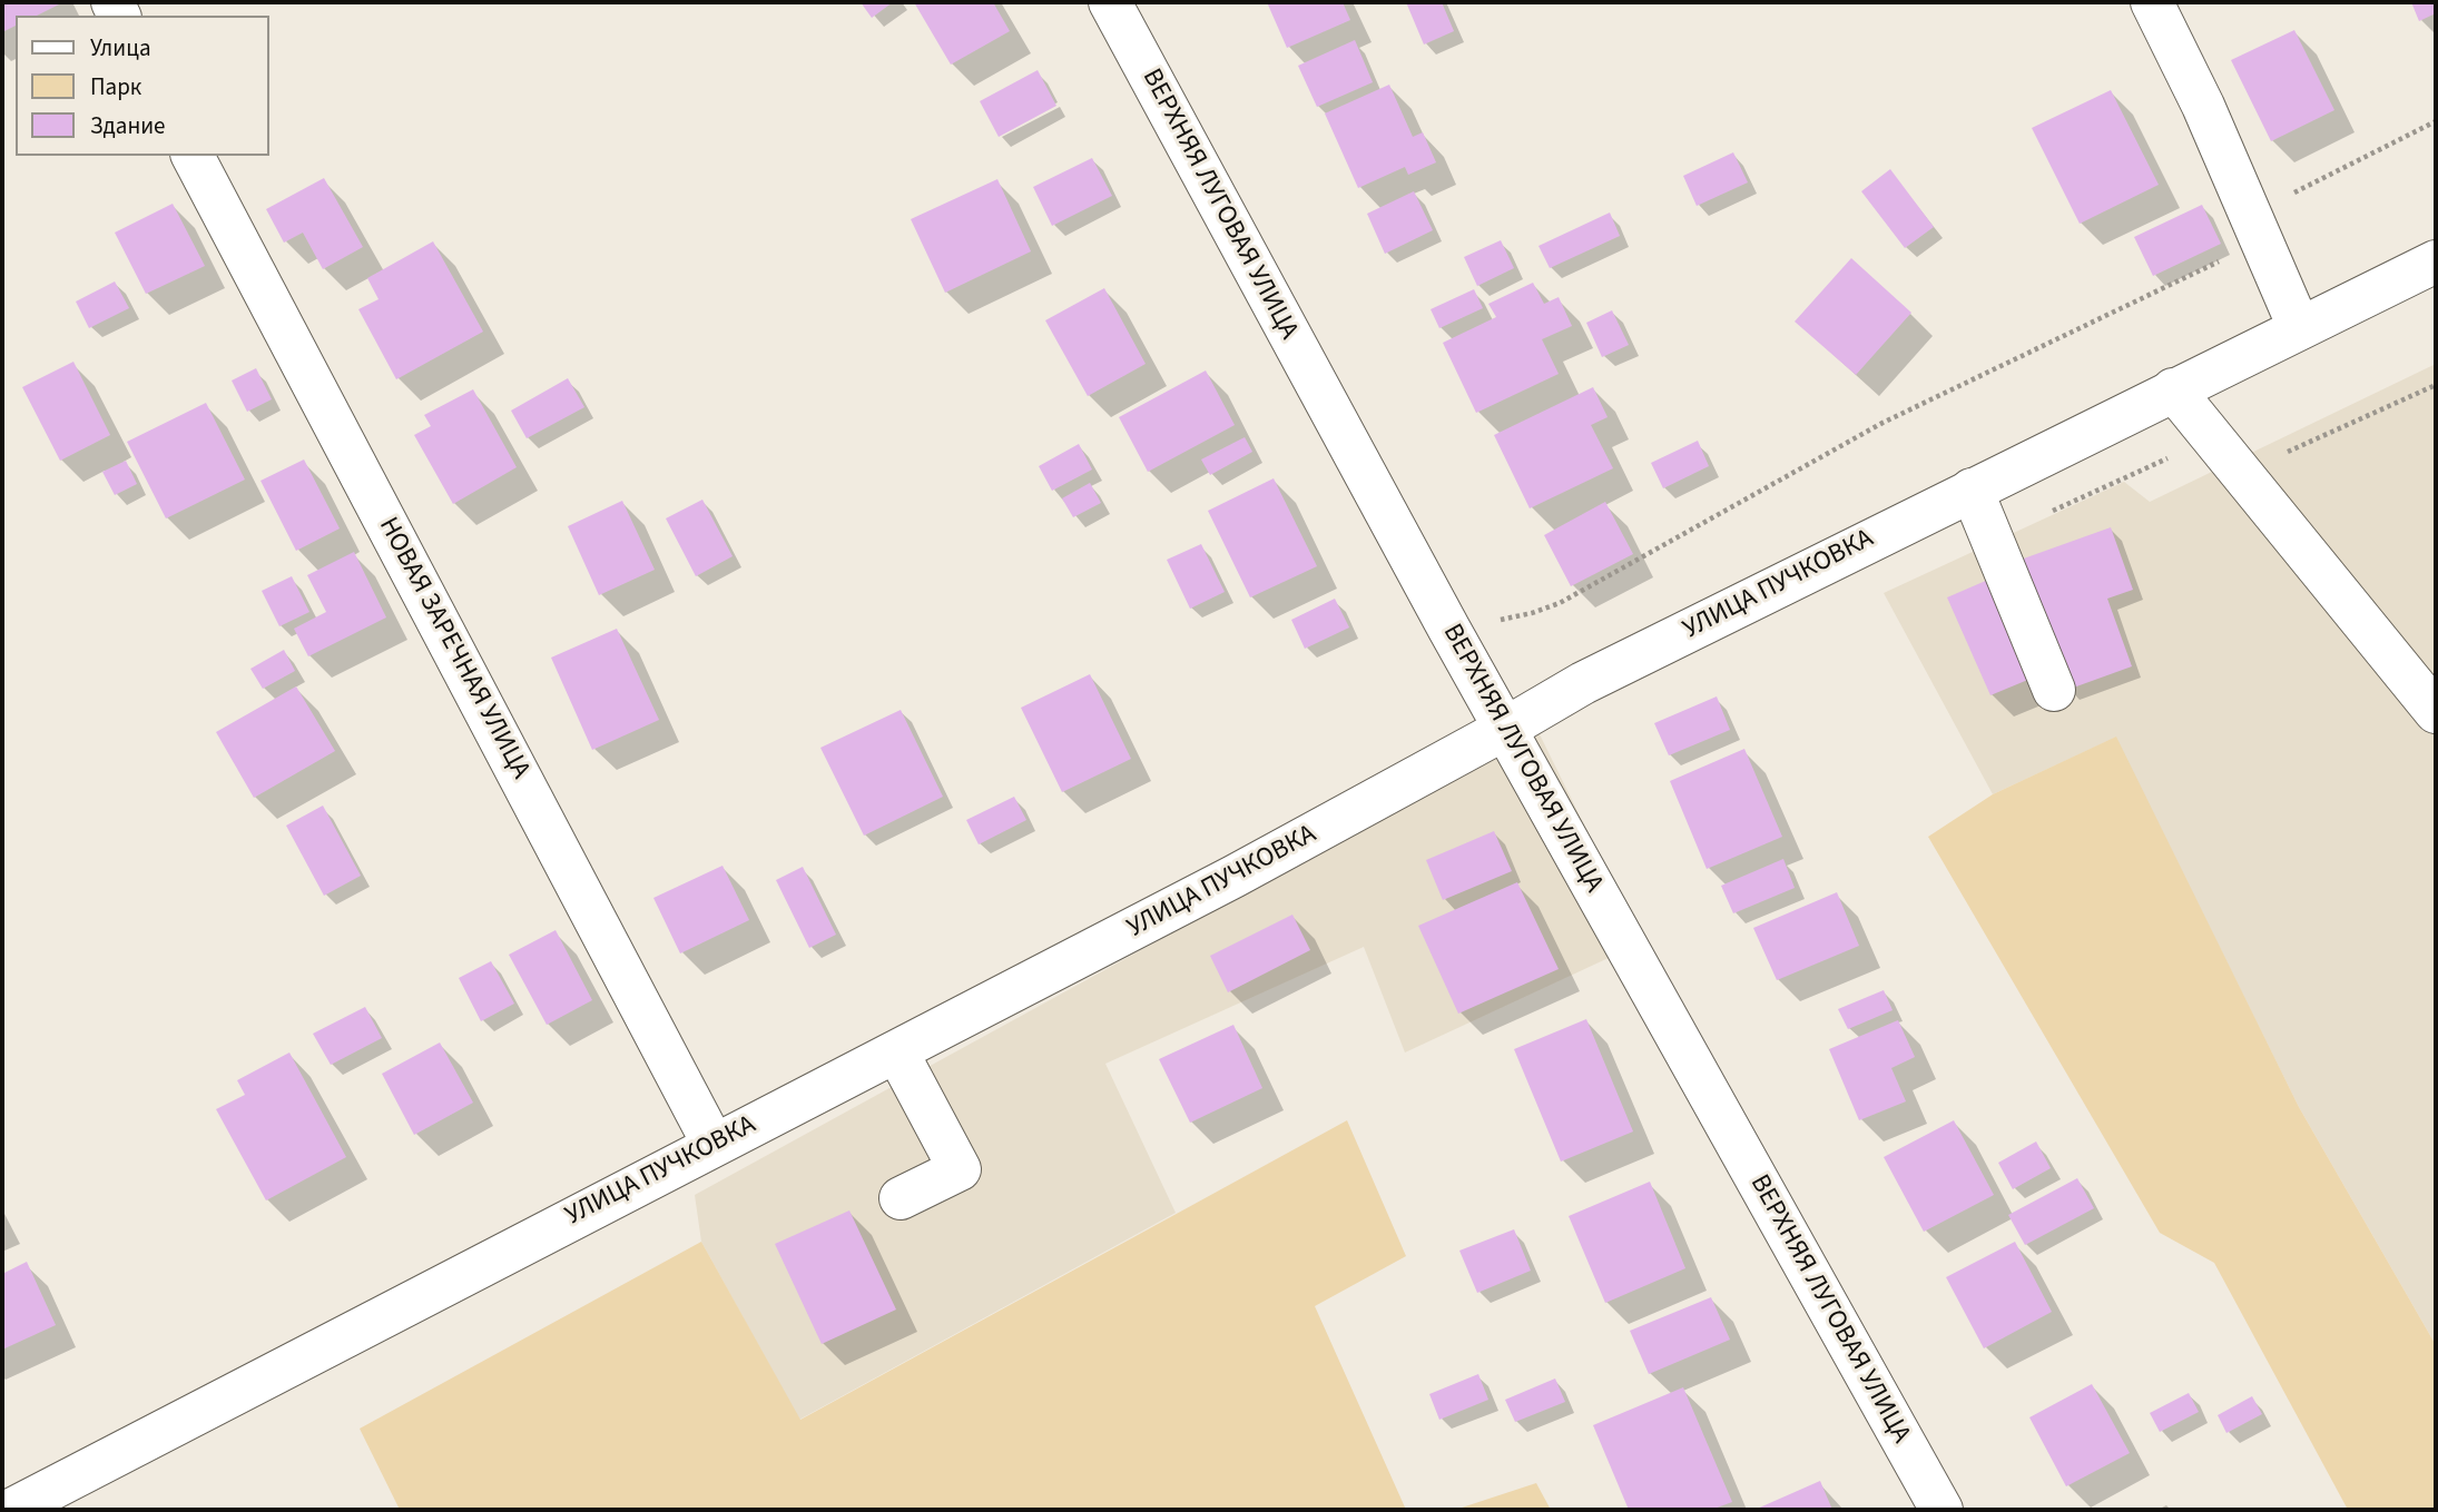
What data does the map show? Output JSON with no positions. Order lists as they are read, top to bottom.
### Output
{
  "streets": {
    "street": ["ВЕРХНЯЯ ЛУГОВАЯ УЛИЦА", "УЛИЦА ПУЧКОВКА", "НОВАЯ ЗАРЕЧНАЯ УЛИЦА"]
  },
  "crossings": [
    ["ВЕРХНЯЯ ЛУГОВАЯ УЛИЦА", "УЛИЦА ПУЧКОВКА"],
    ["УЛИЦА ПУЧКОВКА", "НОВАЯ ЗАРЕЧНАЯ УЛИЦА"]
  ],
  "legend": ["Улица", "Парк", "Здание"]
}
